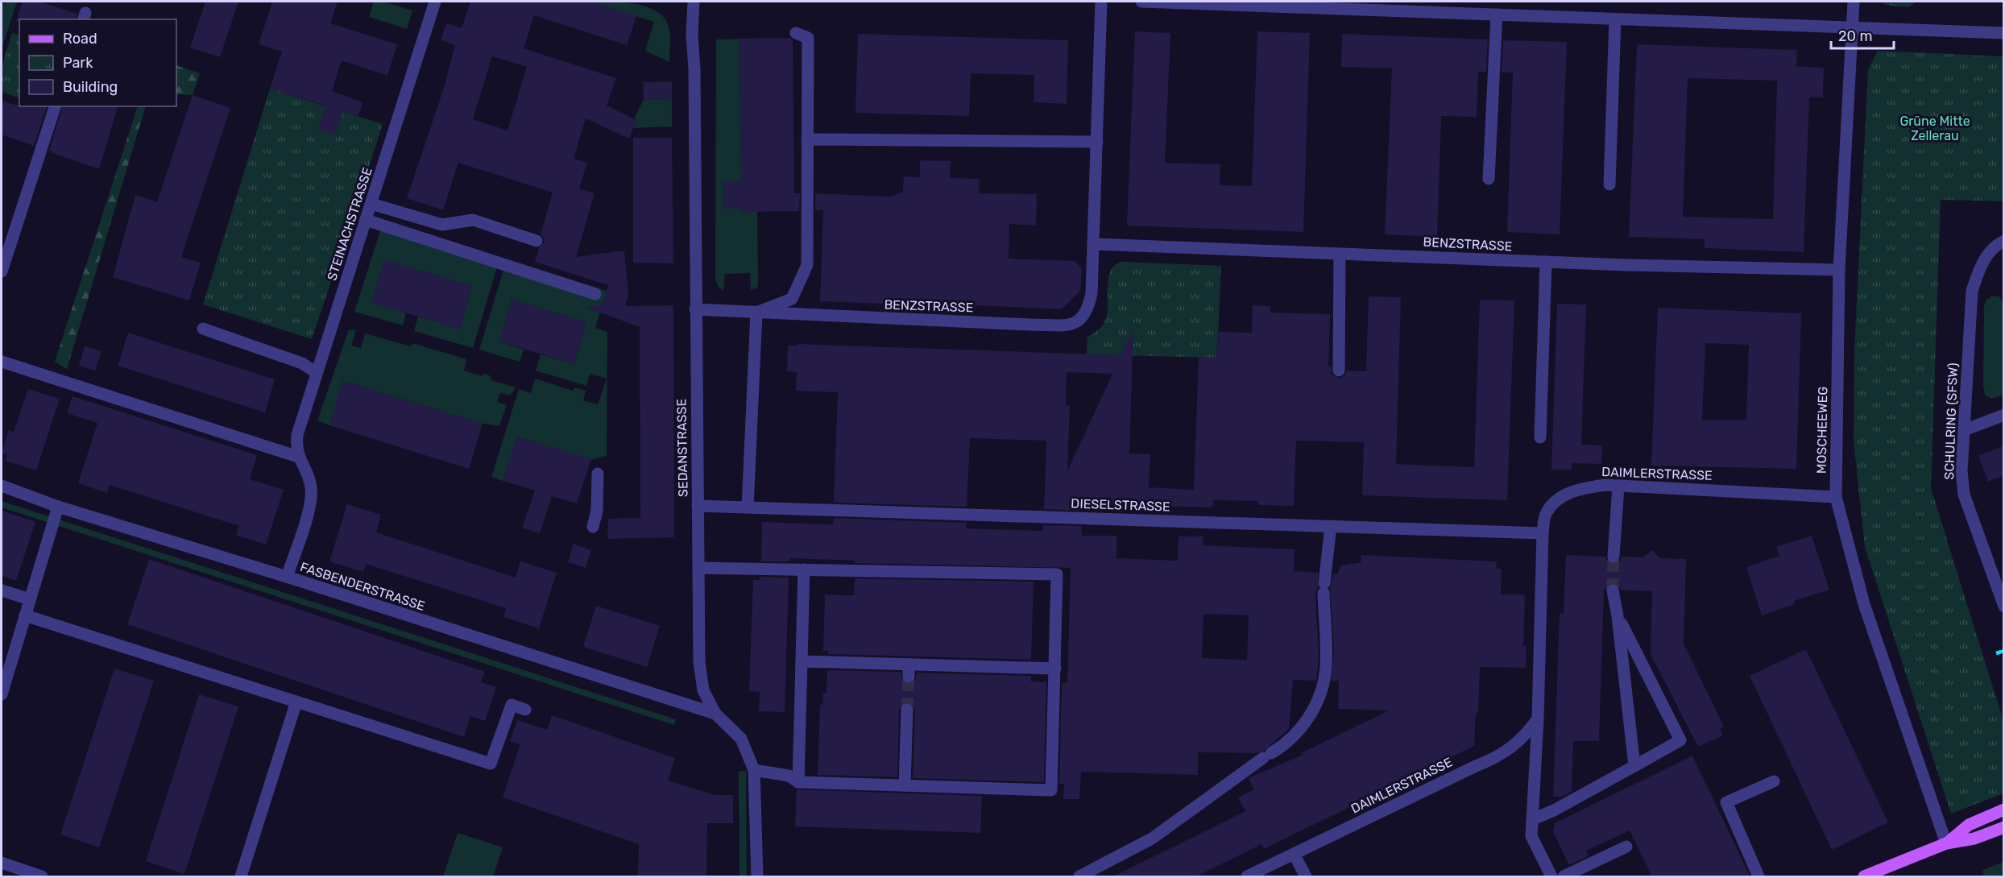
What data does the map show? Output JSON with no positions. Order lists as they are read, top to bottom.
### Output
{
  "streets": {
    "street": [
      "STEINACHSTRASSE",
      "BENZSTRASSE",
      "SCHULRING (SFSW)",
      "MOSCHEEWEG",
      "SEDANSTRASSE",
      "DAIMLERSTRASSE",
      "DIESELSTRASSE",
      "FASBENDERSTRASSE"
    ]
  },
  "crossings": [
    ["STEINACHSTRASSE", "FASBENDERSTRASSE"],
    ["BENZSTRASSE", "MOSCHEEWEG"],
    ["BENZSTRASSE", "SEDANSTRASSE"],
    ["MOSCHEEWEG", "DAIMLERSTRASSE"],
    ["SEDANSTRASSE", "DIESELSTRASSE"],
    ["SEDANSTRASSE", "FASBENDERSTRASSE"],
    ["DAIMLERSTRASSE", "DIESELSTRASSE"]
  ],
  "parks": ["Grüne Mitte Zellerau"],
  "legend": ["Road", "Park", "Building"],
  "scale_bar": "20 m"
}
